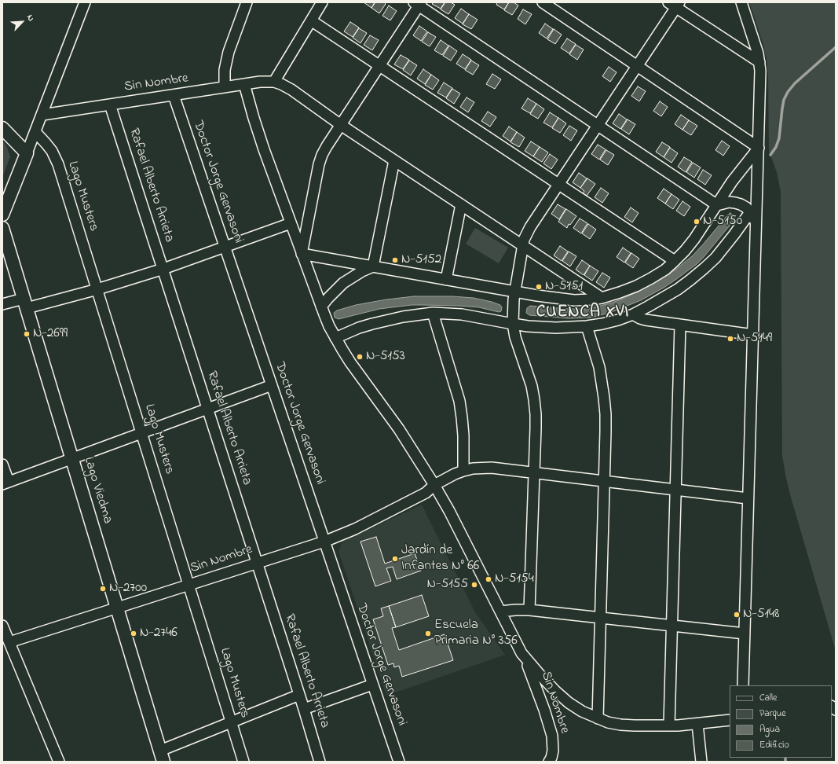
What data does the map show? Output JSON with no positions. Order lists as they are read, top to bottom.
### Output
{
  "streets": {
    "main road": ["Lago Viedma"],
    "street": [
      "Sin Nombre",
      "Doctor Jorge Gervasoni",
      "Rafael Alberto Arrieta",
      "Lago Musters"
    ]
  },
  "crossings": [
    ["Sin Nombre", "Doctor Jorge Gervasoni"],
    ["Sin Nombre", "Rafael Alberto Arrieta"],
    ["Sin Nombre", "Lago Musters"],
    ["Sin Nombre", "Lago Viedma"]
  ],
  "districts": ["CUENCA XVI"],
  "places": [
    "N-5150",
    "N-5152",
    "N-5151",
    "N-2699",
    "N-5149",
    "N-5153",
    "Jardín de Infantes N° 66",
    "N-5154",
    "N-5155",
    "N-2700",
    "N-5148",
    "N-2746",
    "Escuela Primaria N° 356"
  ],
  "legend": [
    "Calle",
    "Parque",
    "Agua",
    "Edificio"
  ],
  "north": "top right"
}
